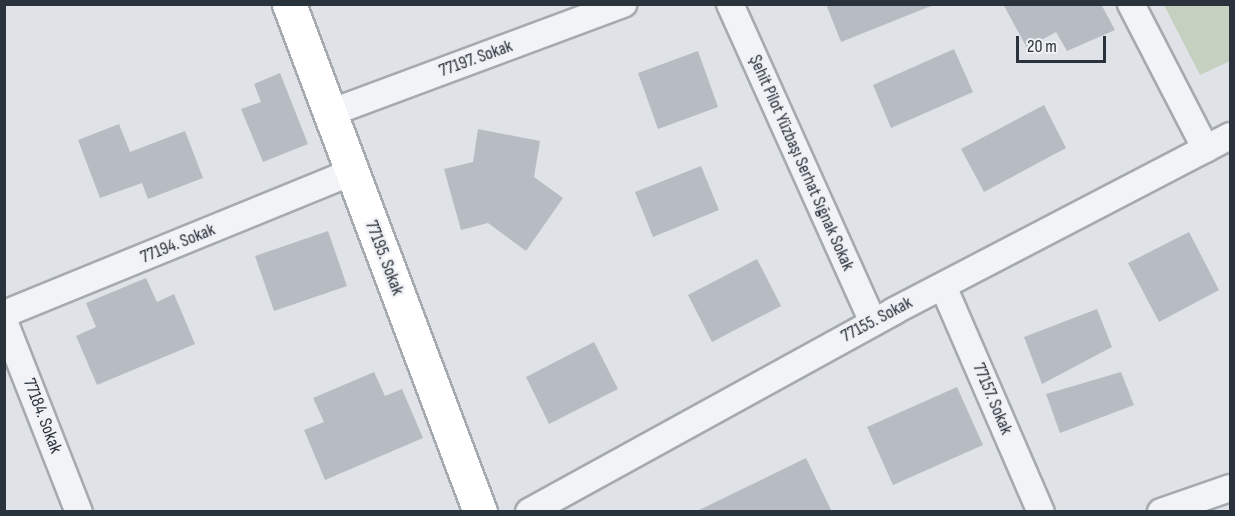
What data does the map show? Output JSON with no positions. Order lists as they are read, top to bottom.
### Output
{
  "streets": {
    "main road": ["77195. Sokak"],
    "street": [
      "77197. Sokak",
      "Şehit Pilot Yüzbaşı Serhat Sığnak Sokak",
      "77194. Sokak",
      "77155. Sokak",
      "77157. Sokak",
      "77184. Sokak"
    ]
  },
  "crossings": [
    ["77197. Sokak", "77195. Sokak"],
    ["Şehit Pilot Yüzbaşı Serhat Sığnak Sokak", "77155. Sokak"],
    ["77194. Sokak", "77195. Sokak"],
    ["77155. Sokak", "77157. Sokak"]
  ],
  "scale_bar": "20 m"
}
